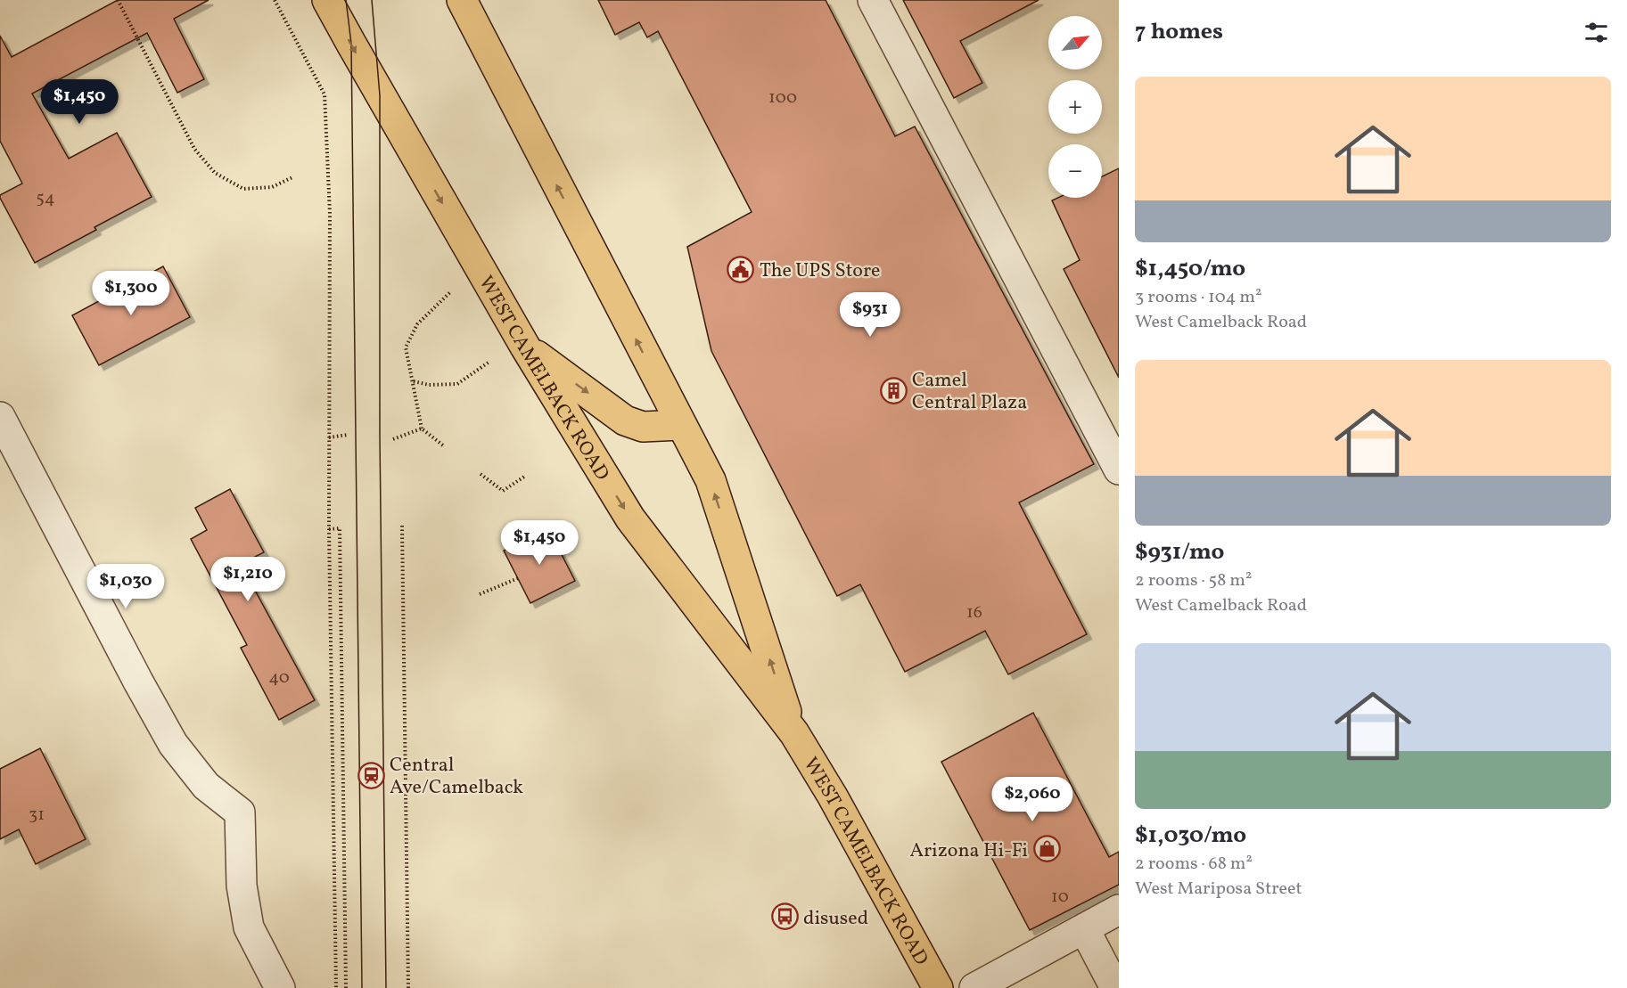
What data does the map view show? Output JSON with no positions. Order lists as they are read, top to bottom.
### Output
{
  "streets": {
    "main road": ["WEST CAMELBACK ROAD"]
  },
  "places": {
    "public building": ["The UPS Store"],
    "building": ["Camel Central Plaza"],
    "station": ["Central Ave/Camelback"],
    "shop": ["Arizona Hi-Fi"],
    "bus stop": ["disused"]
  },
  "house_numbers": [
    "100",
    "54",
    "16",
    "40",
    "31",
    "10"
  ],
  "north": "top right",
  "page": {
    "heading": "7 homes",
    "map_buttons": ["+", "−"],
    "list": [
      {
        "name": "$1,450/mo",
        "note": "3 rooms · 104 m² · West Camelback Road"
      },
      {
        "name": "$931/mo",
        "note": "2 rooms · 58 m² · West Camelback Road"
      },
      {
        "name": "$1,030/mo",
        "note": "2 rooms · 68 m² · West Mariposa Street"
      }
    ],
    "price": [
      "$1,450",
      "$1,300",
      "$931",
      "$1,450",
      "$1,210",
      "$1,030",
      "$2,060"
    ]
  }
}
